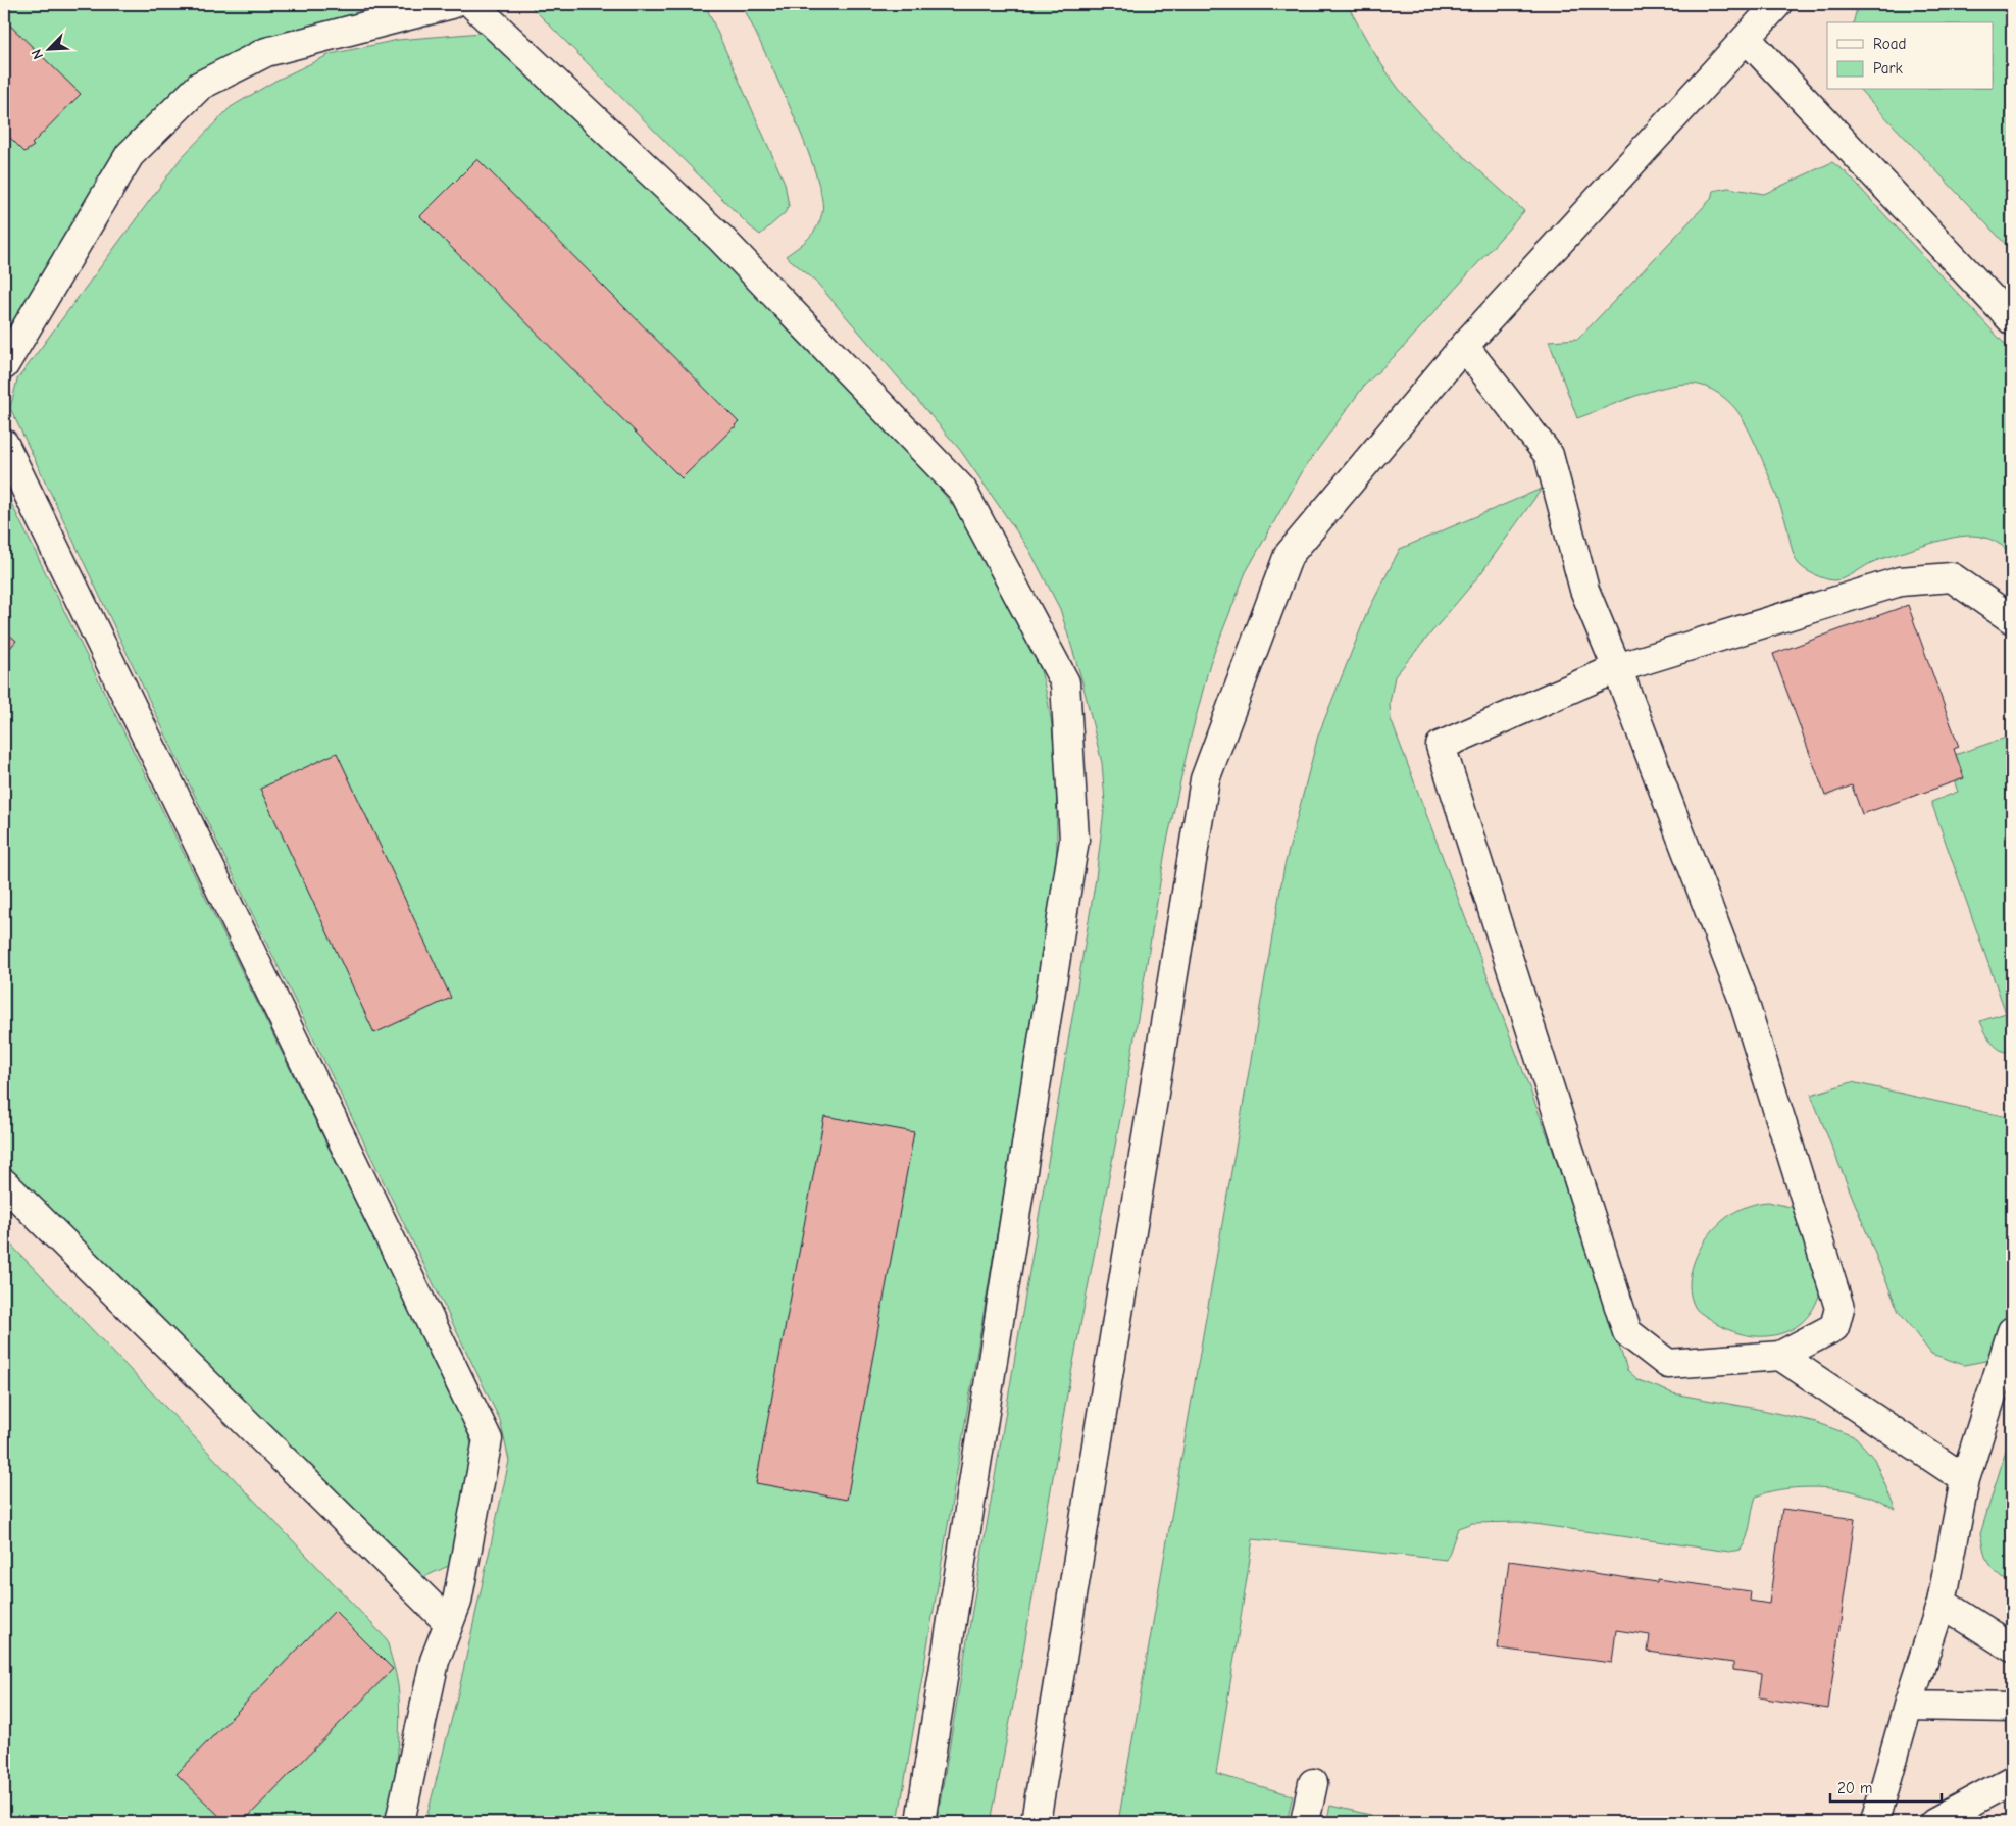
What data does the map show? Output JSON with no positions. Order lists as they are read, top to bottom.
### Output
{
  "legend": ["Road", "Park"],
  "scale_bar": "20 m",
  "north": "bottom left"
}
